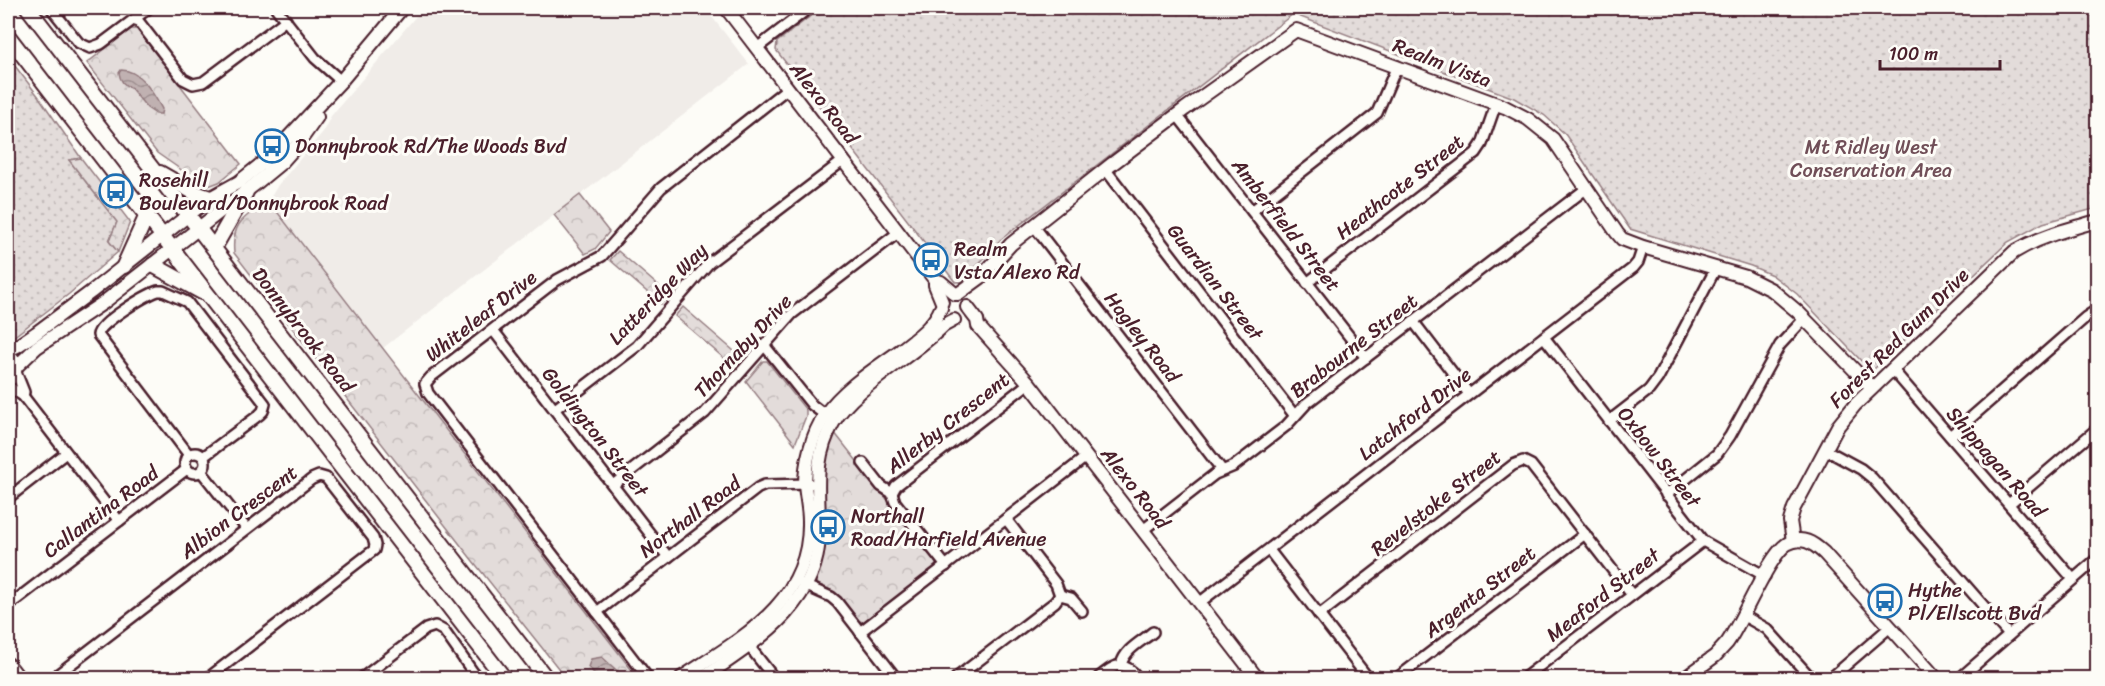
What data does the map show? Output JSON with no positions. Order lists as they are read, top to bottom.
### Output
{
  "streets": {
    "main road": ["Donnybrook Road"],
    "street": [
      "Realm Vista",
      "Alexo Road",
      "Heathcote Street",
      "Amberfield Street",
      "Guardian Street",
      "Latteridge Way",
      "Whiteleaf Drive",
      "Hagley Road",
      "Forest Red Gum Drive",
      "Thornaby Drive",
      "Brabourne Street",
      "Latchford Drive",
      "Allerby Crescent",
      "Goldington Street",
      "Oxbow Street",
      "Shippagan Road",
      "Revelstoke Street",
      "Callantina Road",
      "Albion Crescent",
      "Northall Road",
      "Argenta Street",
      "Meaford Street"
    ]
  },
  "crossings": [
    ["Realm Vista", "Alexo Road"],
    ["Realm Vista", "Heathcote Street"],
    ["Realm Vista", "Amberfield Street"],
    ["Realm Vista", "Guardian Street"],
    ["Realm Vista", "Hagley Road"],
    ["Realm Vista", "Forest Red Gum Drive"],
    ["Realm Vista", "Brabourne Street"],
    ["Realm Vista", "Latchford Drive"],
    ["Alexo Road", "Latteridge Way"],
    ["Alexo Road", "Whiteleaf Drive"],
    ["Alexo Road", "Thornaby Drive"],
    ["Alexo Road", "Brabourne Street"],
    ["Alexo Road", "Latchford Drive"],
    ["Alexo Road", "Allerby Crescent"],
    ["Heathcote Street", "Amberfield Street"],
    ["Amberfield Street", "Brabourne Street"],
    ["Guardian Street", "Brabourne Street"],
    ["Latteridge Way", "Goldington Street"],
    ["Whiteleaf Drive", "Goldington Street"],
    ["Whiteleaf Drive", "Northall Road"],
    ["Hagley Road", "Brabourne Street"],
    ["Forest Red Gum Drive", "Shippagan Road"],
    ["Thornaby Drive", "Goldington Street"],
    ["Latchford Drive", "Oxbow Street"],
    ["Goldington Street", "Northall Road"],
    ["Oxbow Street", "Meaford Street"],
    ["Revelstoke Street", "Argenta Street"],
    ["Revelstoke Street", "Meaford Street"]
  ],
  "parks": ["Mt Ridley West Conservation Area"],
  "places": {
    "bus stop": [
      "Donnybrook Rd/The Woods Bvd",
      "Rosehill Boulevard/Donnybrook Road",
      "Realm Vsta/Alexo Rd",
      "Northall Road/Harfield Avenue",
      "Hythe Pl/Ellscott Bvd"
    ]
  },
  "scale_bar": "100 m"
}
